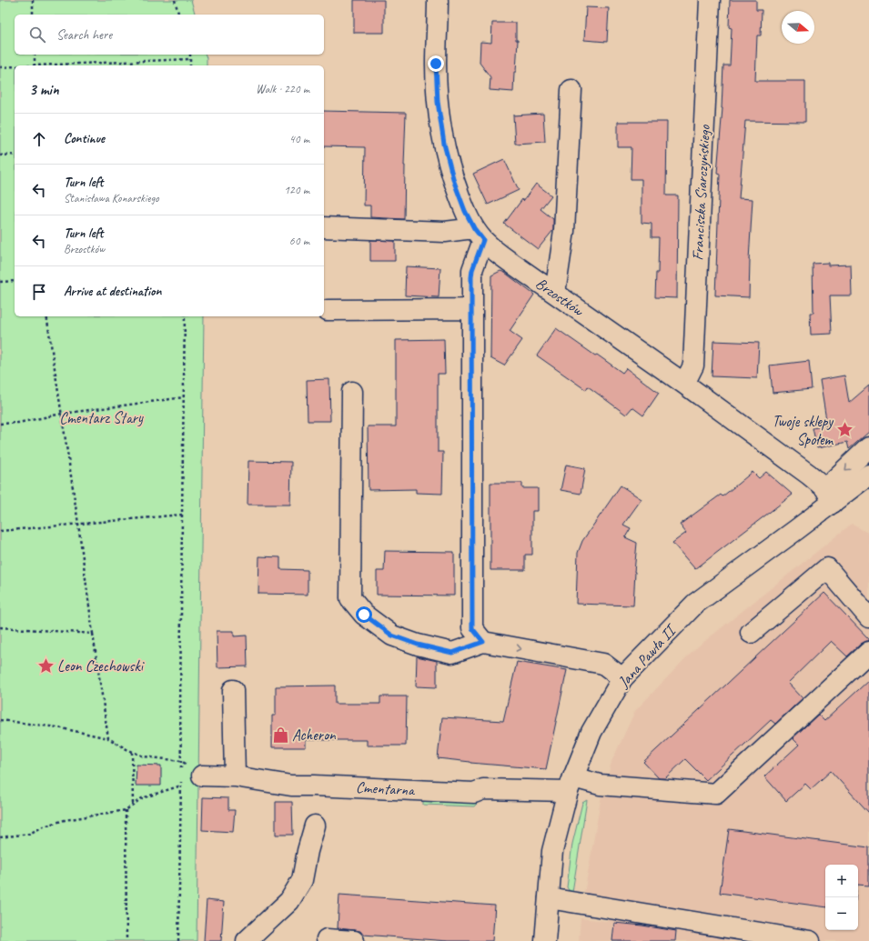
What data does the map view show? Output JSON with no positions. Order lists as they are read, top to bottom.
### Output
{
  "streets": {
    "street": [
      "Franciszka Siarczyńskiego",
      "Brzostków",
      "Jana Pawła II",
      "Cmentarna"
    ]
  },
  "crossings": [
    ["Franciszka Siarczyńskiego", "Brzostków"],
    ["Brzostków", "Jana Pawła II"],
    ["Jana Pawła II", "Cmentarna"]
  ],
  "parks": ["Cmentarz Stary"],
  "places": {
    "place": ["Twoje sklepy Społem", "Leon Czechowski"],
    "shop": ["Acheron"]
  },
  "north": "right",
  "page": {
    "search": "Search here",
    "heading": ["3 min", "Walk · 220 m"],
    "list": [
      ["Continue", "40 m"],
      ["Turn left", "Stanisława Konarskiego", "120 m"],
      ["Turn left", "Brzostków", "60 m"],
      "Arrive at destination"
    ],
    "map_buttons": ["+", "−"]
  }
}
